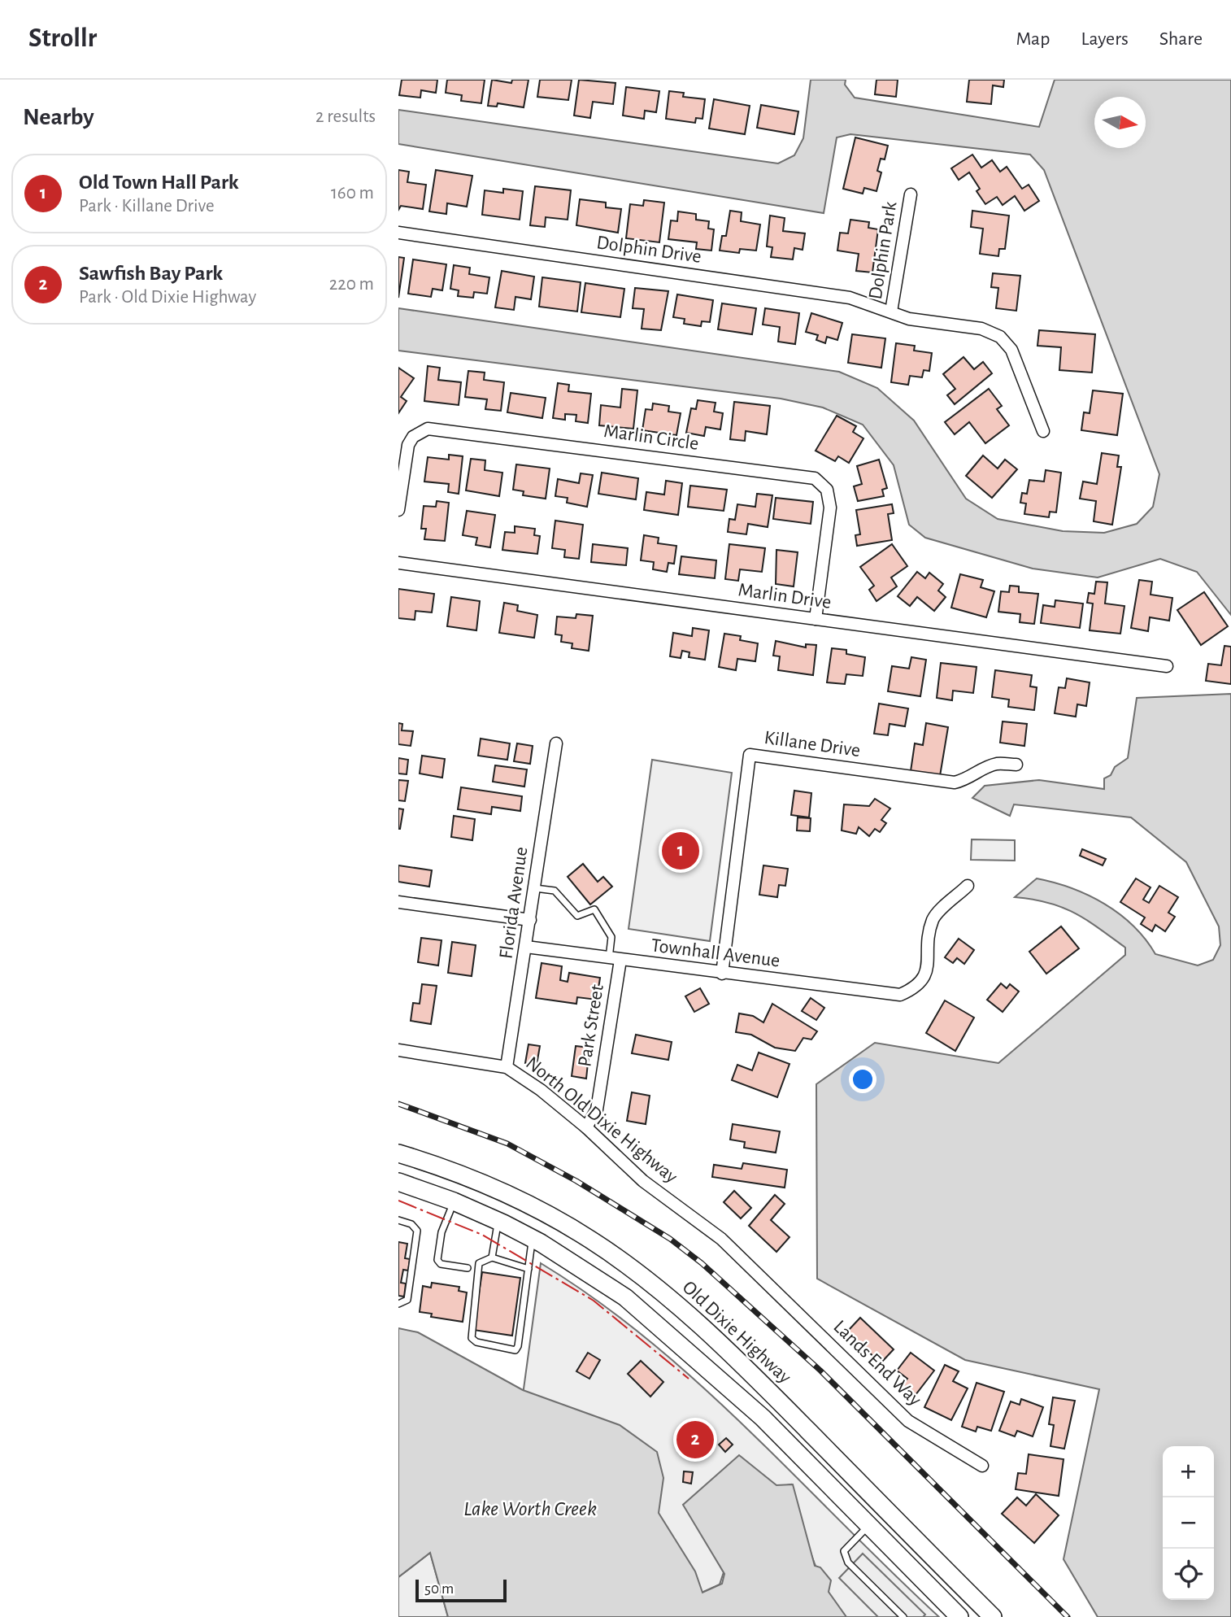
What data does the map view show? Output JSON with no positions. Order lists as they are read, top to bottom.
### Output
{
  "streets": {
    "main road": ["Old Dixie Highway"],
    "street": [
      "Dolphin Drive",
      "Dolphin Park",
      "Marlin Circle",
      "Marlin Drive",
      "Killane Drive",
      "Florida Avenue",
      "Townhall Avenue",
      "Park Street",
      "North Old Dixie Highway",
      "Lands End Way"
    ]
  },
  "crossings": [
    ["Dolphin Drive", "Dolphin Park"],
    ["Marlin Circle", "Marlin Drive"],
    ["Killane Drive", "Townhall Avenue"],
    ["Florida Avenue", "Townhall Avenue"],
    ["Florida Avenue", "North Old Dixie Highway"],
    ["Townhall Avenue", "Park Street"],
    ["Park Street", "North Old Dixie Highway"],
    ["North Old Dixie Highway", "Lands End Way"]
  ],
  "water": ["Lake Worth Creek"],
  "scale_bar": "50 m",
  "north": "right",
  "page": {
    "header": "Strollr",
    "nav": ["Map", "Layers", "Share"],
    "heading": ["Nearby", "2 results"],
    "list": [
      {
        "mark": "1",
        "name": "Old Town Hall Park",
        "note": "Park · Killane Drive",
        "value": "160 m"
      },
      {
        "mark": "2",
        "name": "Sawfish Bay Park",
        "note": "Park · Old Dixie Highway",
        "value": "220 m"
      }
    ],
    "pins": ["1", "2"],
    "map_buttons": ["+", "−"],
    "scale": "50 m"
  }
}
